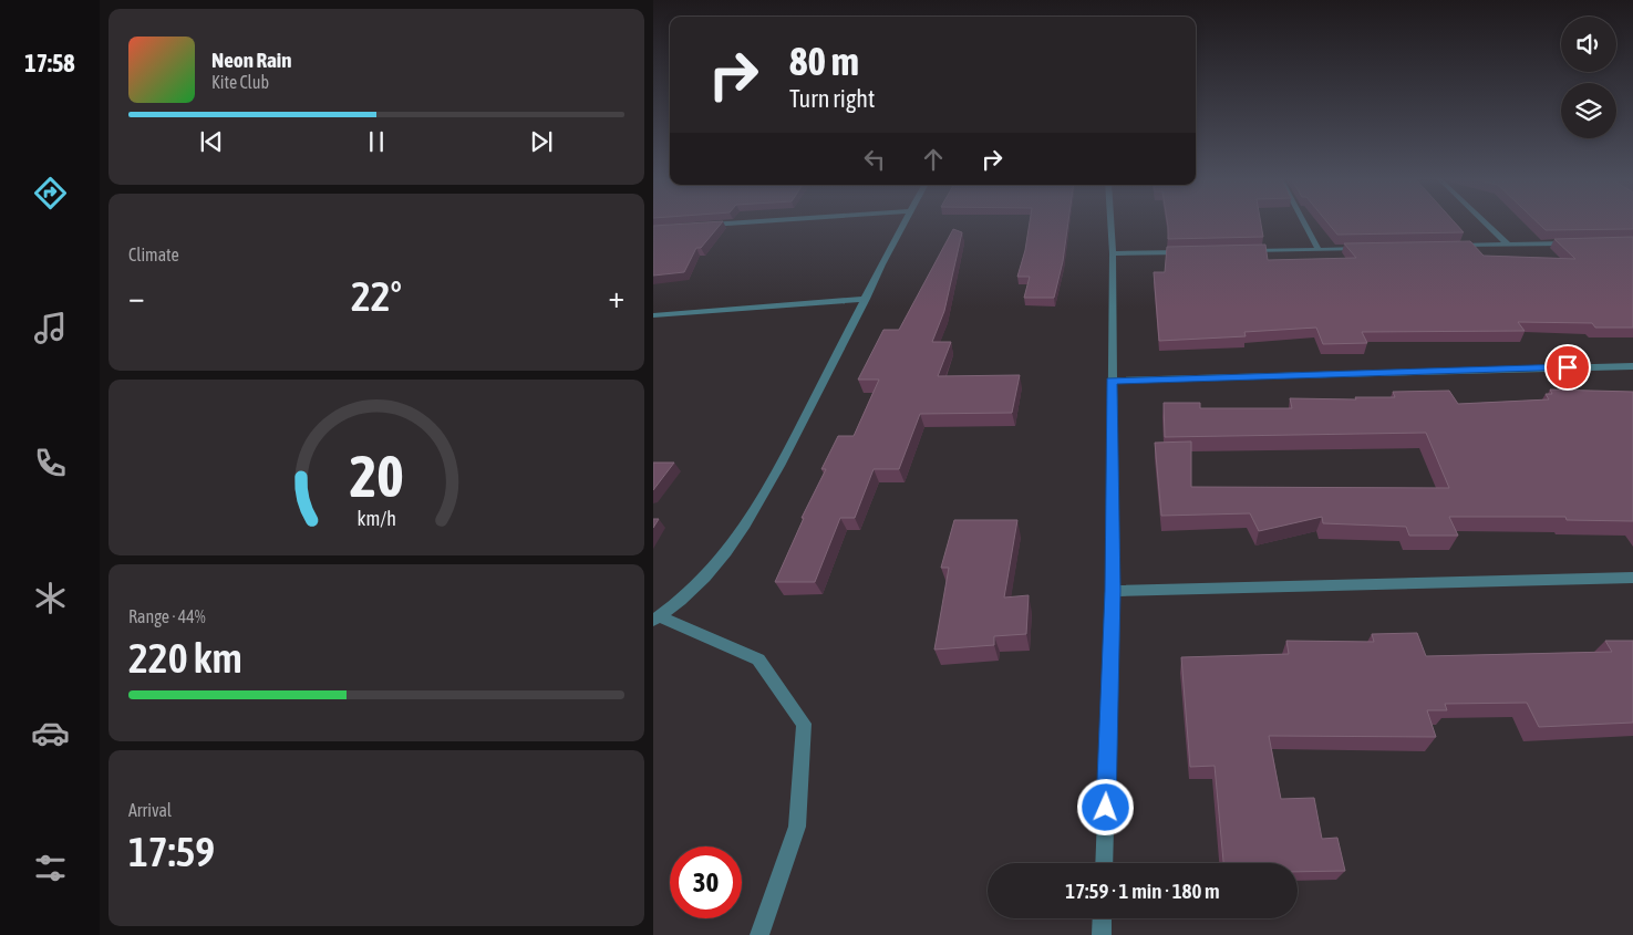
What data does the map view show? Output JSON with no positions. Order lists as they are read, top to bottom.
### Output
{
  "page": {
    "tabs": "17:58",
    "turn": ["80 m", "Turn right"],
    "song": ["Neon Rain", "Kite Club"],
    "tile": [
      "Climate",
      ["Range · 44%", "220 km"],
      ["Arrival", "17:59"]
    ],
    "heat": ["−", "22°", "+"],
    "limit": "30",
    "trip": "17:59 · 1 min · 180 m",
    "gauge": ["20", "km/h"]
  }
}
